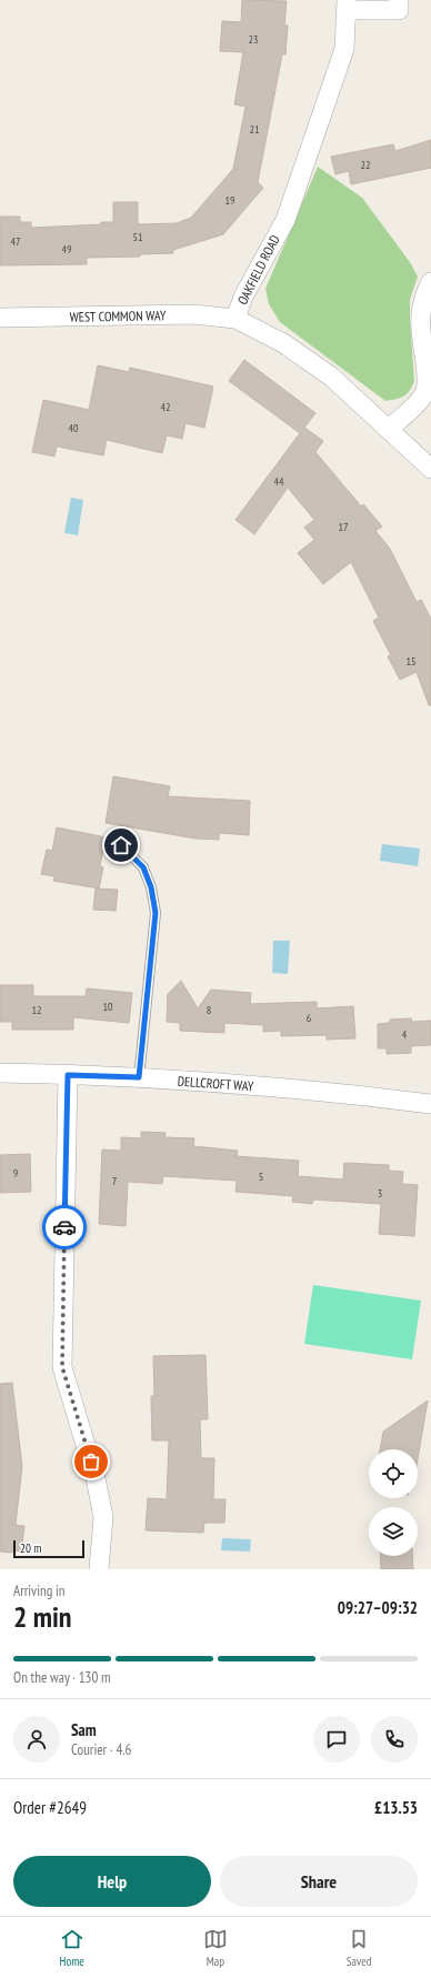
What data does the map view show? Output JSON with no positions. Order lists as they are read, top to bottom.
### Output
{
  "streets": {
    "street": ["OAKFIELD ROAD", "WEST COMMON WAY", "DELLCROFT WAY"]
  },
  "crossings": [
    ["OAKFIELD ROAD", "WEST COMMON WAY"]
  ],
  "house_numbers": [
    "23",
    "21",
    "22",
    "19",
    "51",
    "47",
    "49",
    "42",
    "40",
    "44",
    "17",
    "15",
    "10",
    "12",
    "8",
    "6",
    "4",
    "9",
    "5",
    "7",
    "3"
  ],
  "scale_bar": "20 m",
  "page": {
    "scale": "20 m",
    "heading": ["2 min", "Arriving in", "09:27–09:32"],
    "panel": [
      "Sam",
      "Courier · 4.6",
      "Order #2649",
      "£13.53"
    ],
    "bar": "On the way · 130 m",
    "buttons": ["Help", "Share"],
    "tabs": ["Home", "Map", "Saved"]
  }
}
